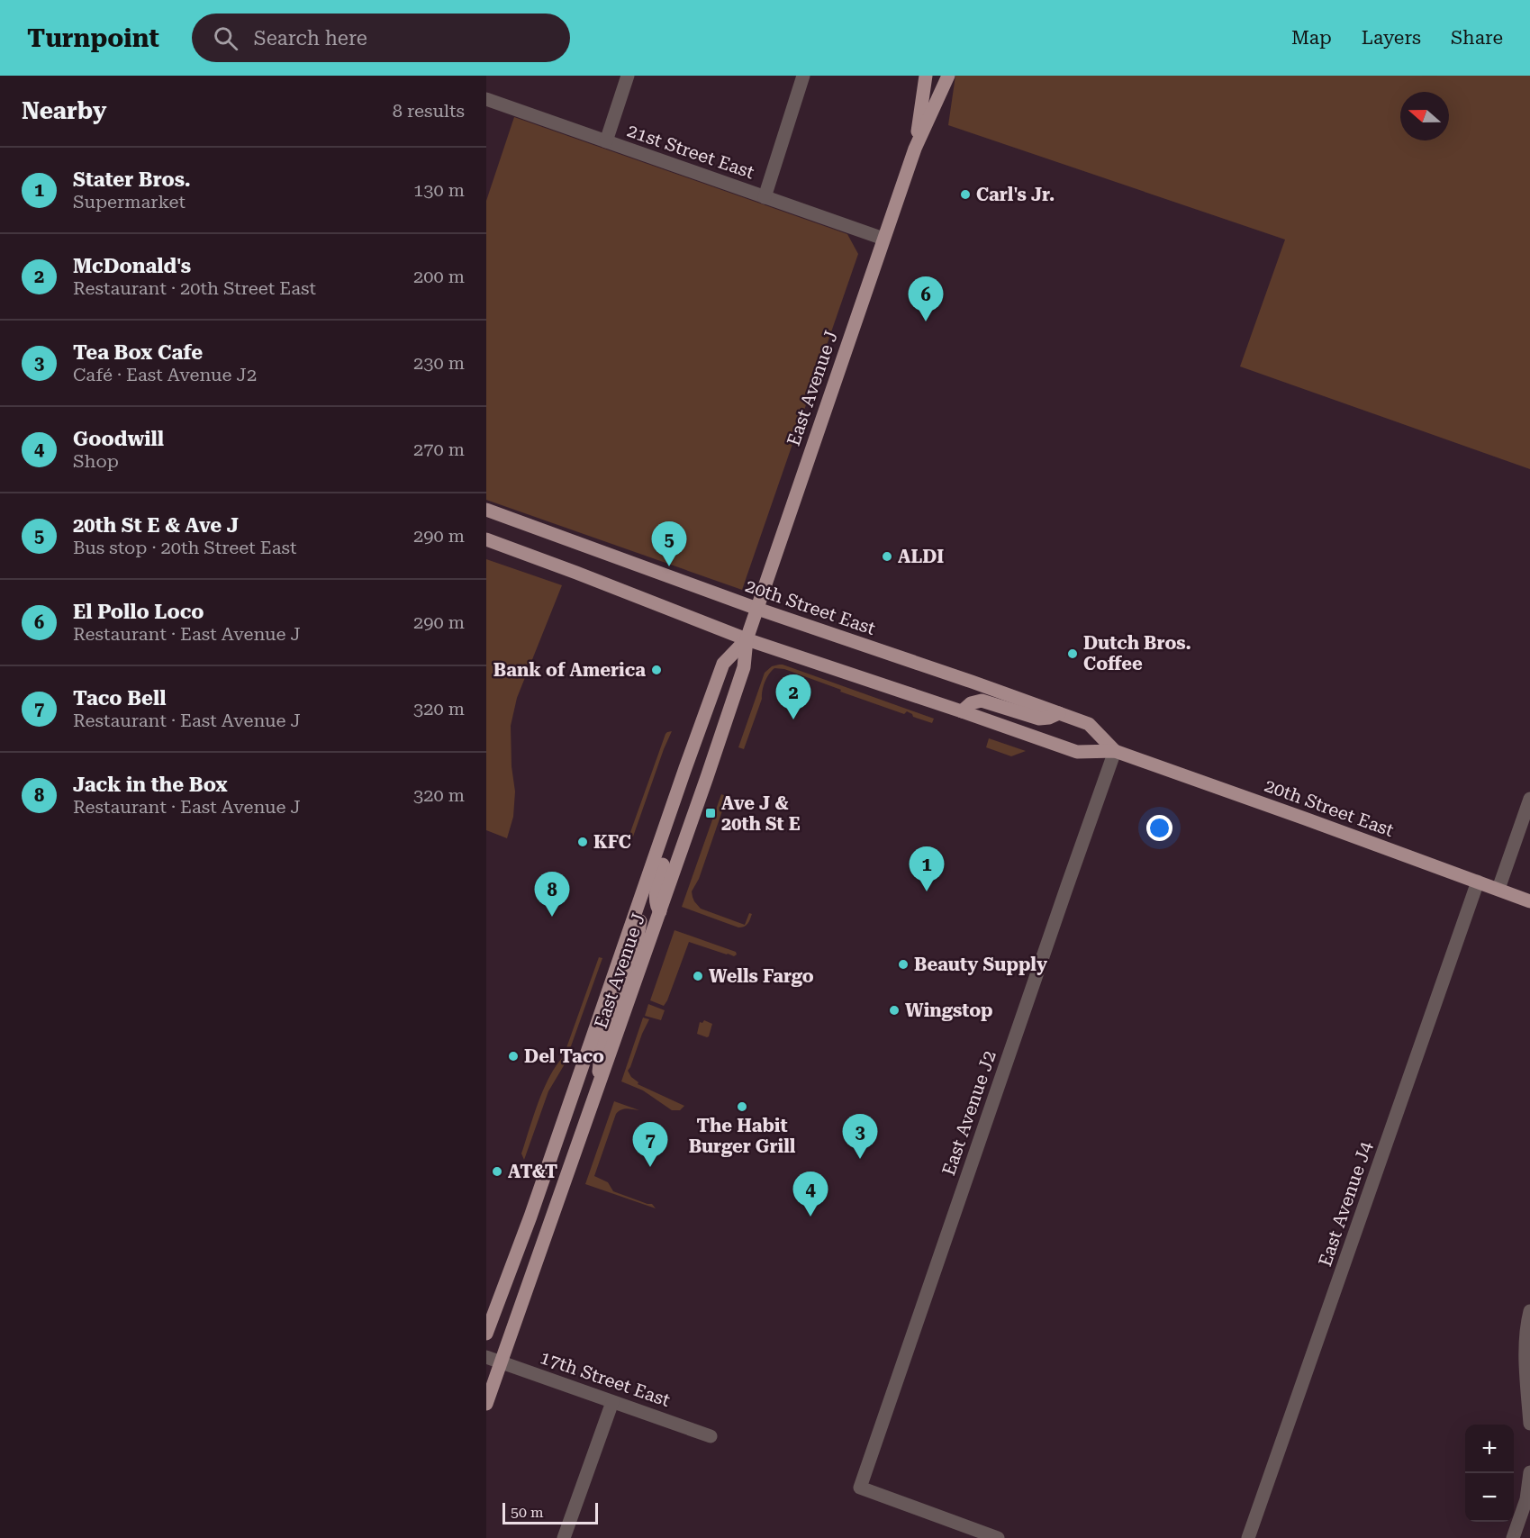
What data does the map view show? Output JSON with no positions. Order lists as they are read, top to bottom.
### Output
{
  "streets": {
    "main road": ["East Avenue J", "20th Street East"],
    "street": [
      "21st Street East",
      "East Avenue J2",
      "East Avenue J4",
      "17th Street East"
    ]
  },
  "crossings": [
    ["21st Street East", "East Avenue J"],
    ["East Avenue J", "20th Street East"],
    ["East Avenue J", "17th Street East"],
    ["20th Street East", "East Avenue J2"],
    ["20th Street East", "East Avenue J4"]
  ],
  "places": {
    "other": [
      "Carl's Jr.",
      "ALDI",
      "Dutch Bros. Coffee",
      "Bank of America",
      "KFC",
      "Beauty Supply",
      "Wells Fargo",
      "Wingstop",
      "Del Taco",
      "The Habit Burger Grill",
      "AT&T"
    ],
    "transit": ["Ave J & 20th St E"]
  },
  "scale_bar": "50 m",
  "north": "left",
  "page": {
    "header": "Turnpoint",
    "search": "Search here",
    "nav": ["Map", "Layers", "Share"],
    "heading": ["Nearby", "8 results"],
    "list": [
      {
        "mark": "1",
        "name": "Stater Bros.",
        "note": "Supermarket",
        "value": "130 m"
      },
      {
        "mark": "2",
        "name": "McDonald's",
        "note": "Restaurant · 20th Street East",
        "value": "200 m"
      },
      {
        "mark": "3",
        "name": "Tea Box Cafe",
        "note": "Café · East Avenue J2",
        "value": "230 m"
      },
      {
        "mark": "4",
        "name": "Goodwill",
        "note": "Shop",
        "value": "270 m"
      },
      {
        "mark": "5",
        "name": "20th St E & Ave J",
        "note": "Bus stop · 20th Street East",
        "value": "290 m"
      },
      {
        "mark": "6",
        "name": "El Pollo Loco",
        "note": "Restaurant · East Avenue J",
        "value": "290 m"
      },
      {
        "mark": "7",
        "name": "Taco Bell",
        "note": "Restaurant · East Avenue J",
        "value": "320 m"
      },
      {
        "mark": "8",
        "name": "Jack in the Box",
        "note": "Restaurant · East Avenue J",
        "value": "320 m"
      }
    ],
    "pins": [
      "6",
      "5",
      "2",
      "1",
      "8",
      "3",
      "7",
      "4"
    ],
    "map_buttons": ["+", "−"],
    "scale": "50 m"
  }
}
